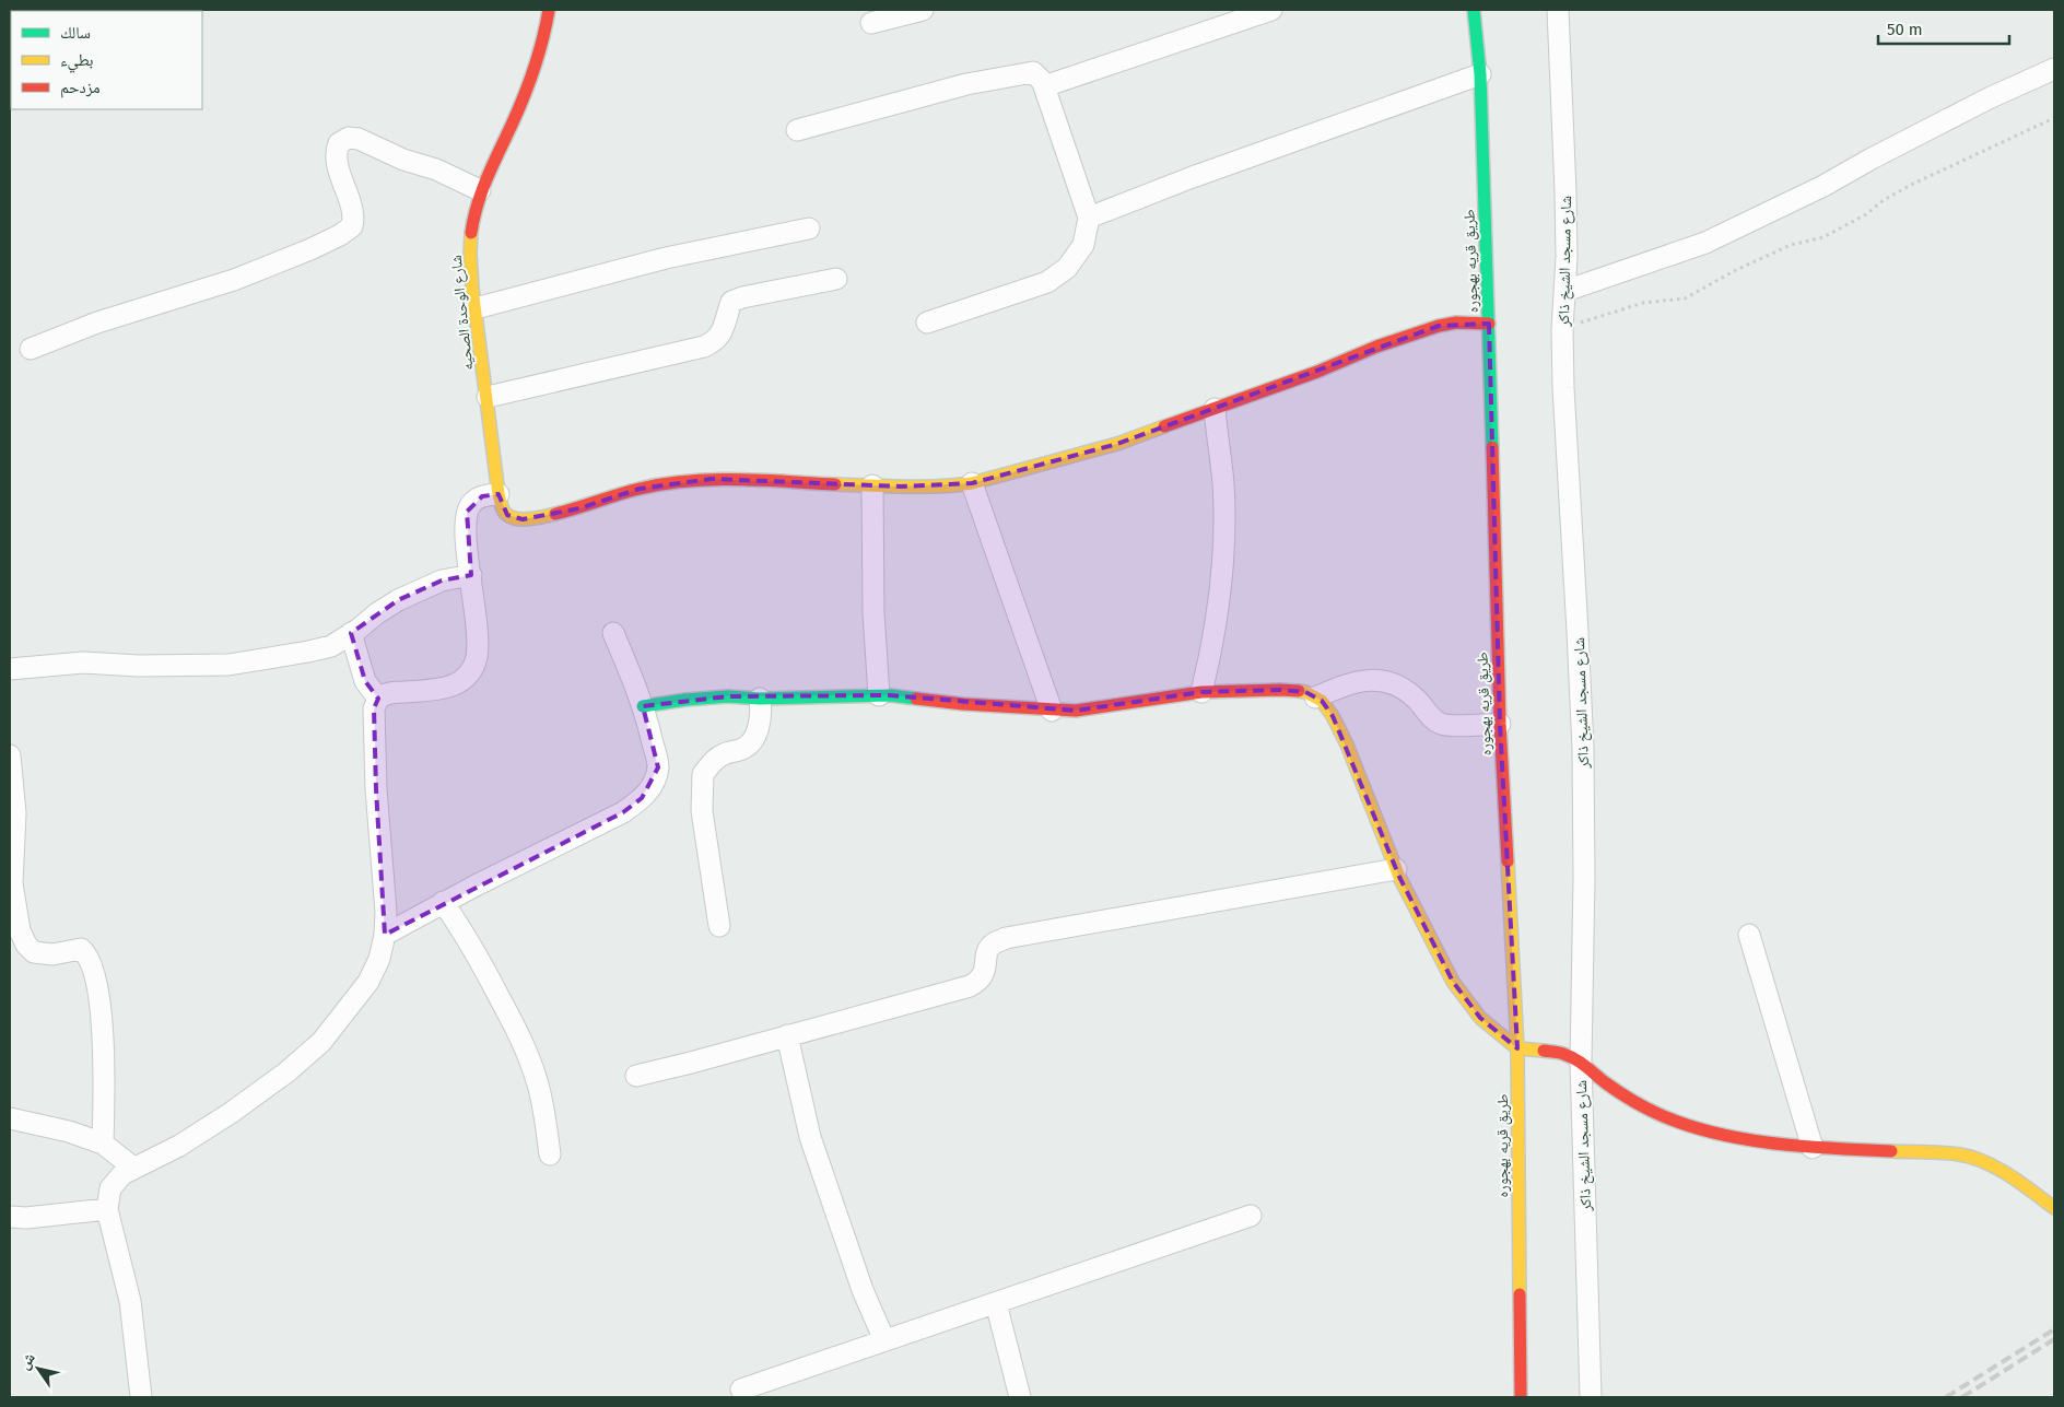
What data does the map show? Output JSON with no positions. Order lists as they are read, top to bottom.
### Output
{
  "streets": {
    "street": ["طريق قريه بهجوره", "شارع مسجد الشيخ ذاكر", "شارع الوحدة الصحيه"]
  },
  "legend": ["سالك", "بطيء", "مزدحم"],
  "scale_bar": "50 m",
  "north": "top left"
}
